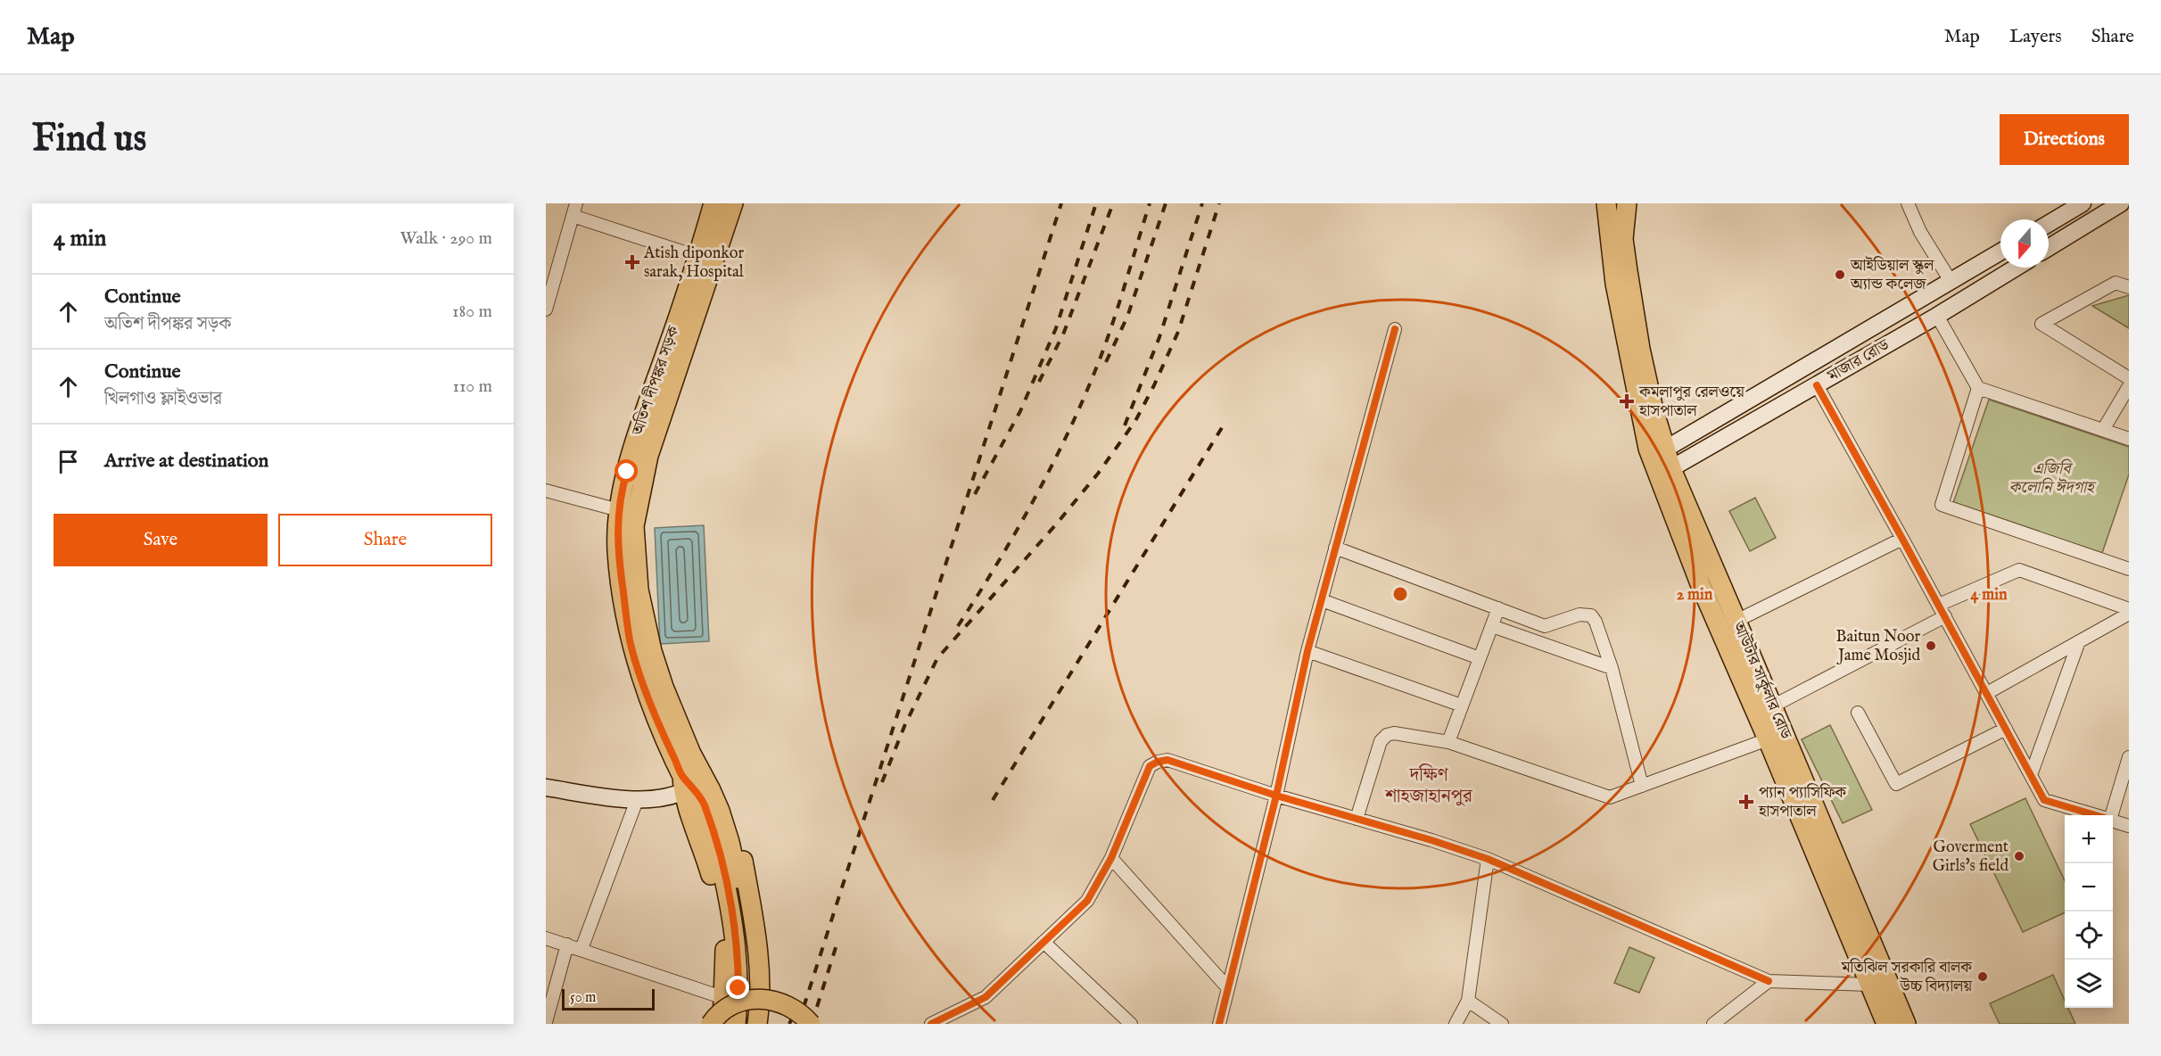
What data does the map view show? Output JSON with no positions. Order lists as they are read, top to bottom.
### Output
{
  "streets": {
    "main road": ["মাজার রোড", "অতিশ দীপঙ্কর সড়ক", "আউটার সার্কুলার রোড"]
  },
  "crossings": [
    ["মাজার রোড", "আউটার সার্কুলার রোড"]
  ],
  "districts": ["দক্ষিণ শাহজাহানপুর"],
  "parks": ["এজিবি কলোনি ঈদগাহ"],
  "places": {
    "health": ["Atish diponkor sarak, Hospital", "কমলাপুর রেলওয়ে হাসপাতাল", "প্যান প্যাসিফিক হাসপাতাল"],
    "other": [
      "আইডিয়াল স্কুল অ্যান্ড কলেজ",
      "Baitun Noor Jame Mosjid",
      "Goverment Girls's field",
      "মতিঝিল সরকারি বালক উচ্চ বিদ্যালয়"
    ]
  },
  "scale_bar": "50 m",
  "north": "bottom",
  "page": {
    "header": "Map",
    "nav": ["Map", "Layers", "Share"],
    "buttons": [
      "Directions",
      ["Save", "Share"]
    ],
    "title": "Find us",
    "heading": ["4 min", "Walk · 290 m"],
    "list": [
      ["Continue", "অতিশ দীপঙ্কর সড়ক", "180 m"],
      ["Continue", "খিলগাও ফ্লাইওভার", "110 m"],
      "Arrive at destination"
    ],
    "map_buttons": ["+", "−"],
    "scale": "50 m"
  },
  "rings": ["2 min", "4 min"]
}
